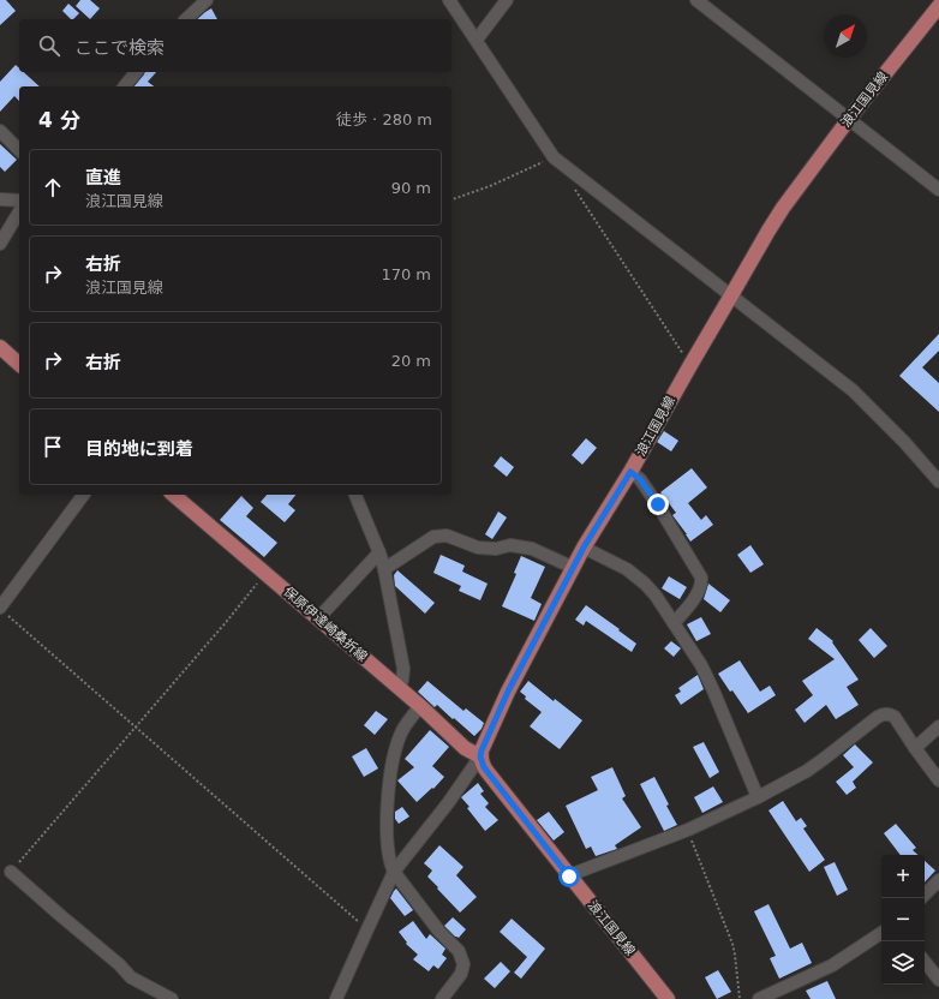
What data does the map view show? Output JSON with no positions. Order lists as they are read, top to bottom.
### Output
{
  "streets": {
    "main road": ["浪江国見線", "保原伊達崎桑折線"]
  },
  "crossings": [
    ["浪江国見線", "保原伊達崎桑折線"]
  ],
  "north": "top right",
  "page": {
    "search": "ここで検索",
    "heading": ["4 分", "徒歩 · 280 m"],
    "list": [
      ["直進", "浪江国見線", "90 m"],
      ["右折", "浪江国見線", "170 m"],
      ["右折", "20 m"],
      "目的地に到着"
    ],
    "map_buttons": ["+", "−"]
  }
}
